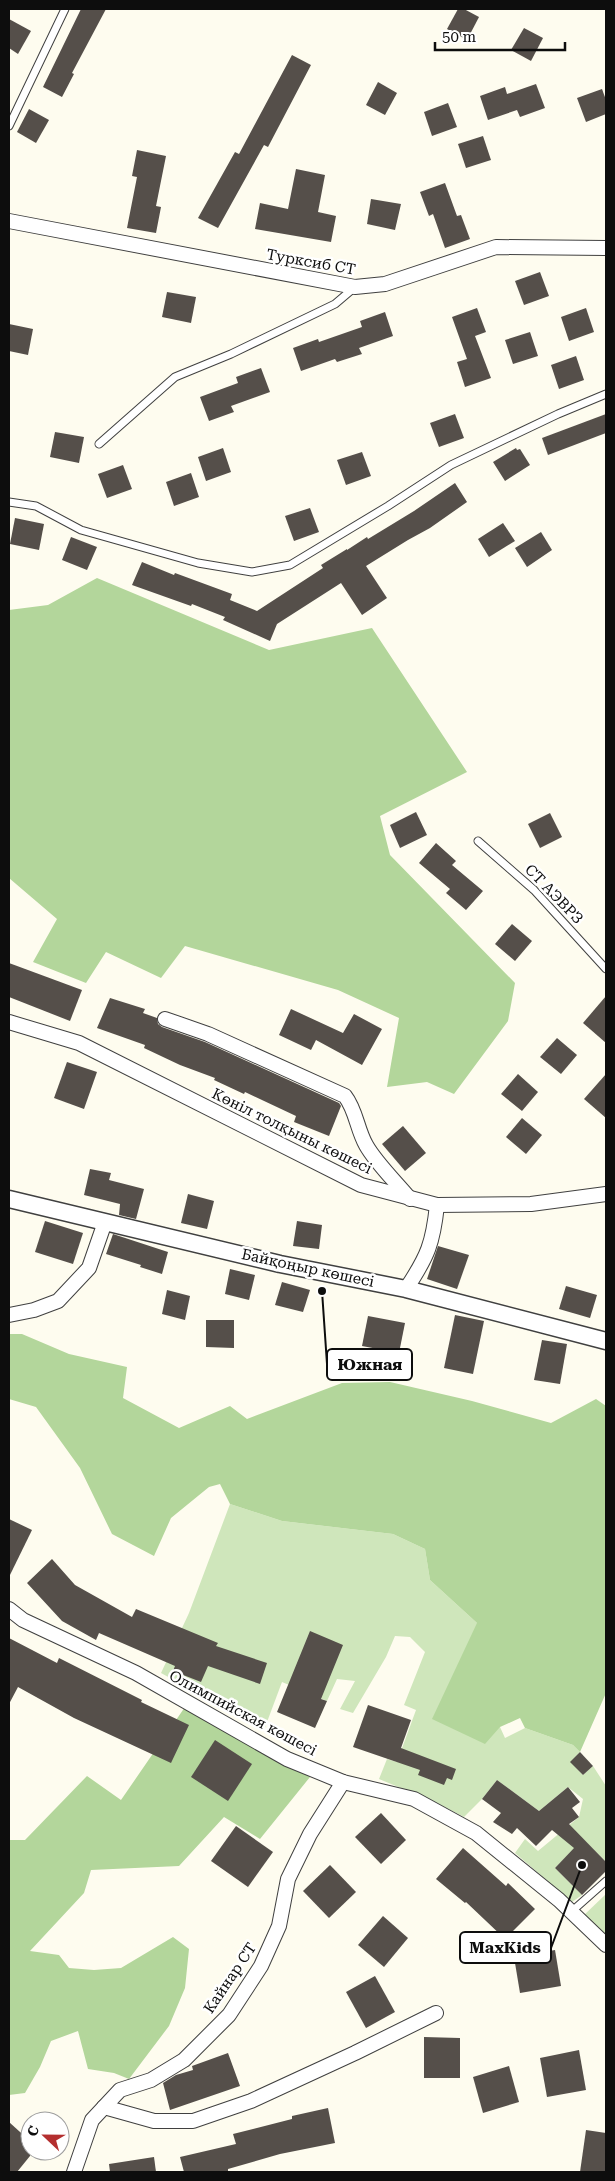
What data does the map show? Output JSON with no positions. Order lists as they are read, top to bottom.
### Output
{
  "streets": {
    "street": [
      "Турксиб СТ",
      "Көніл толқыны көшесі",
      "Байқоңыр көшесі",
      "Олимпийская көшесі",
      "Кайнар СТ"
    ],
    "lane": ["СТ АЭВРЗ"]
  },
  "crossings": [
    ["Олимпийская көшесі", "Кайнар СТ"]
  ],
  "places": ["Южная", "MaxKids"],
  "scale_bar": "50 m",
  "north": "left"
}
